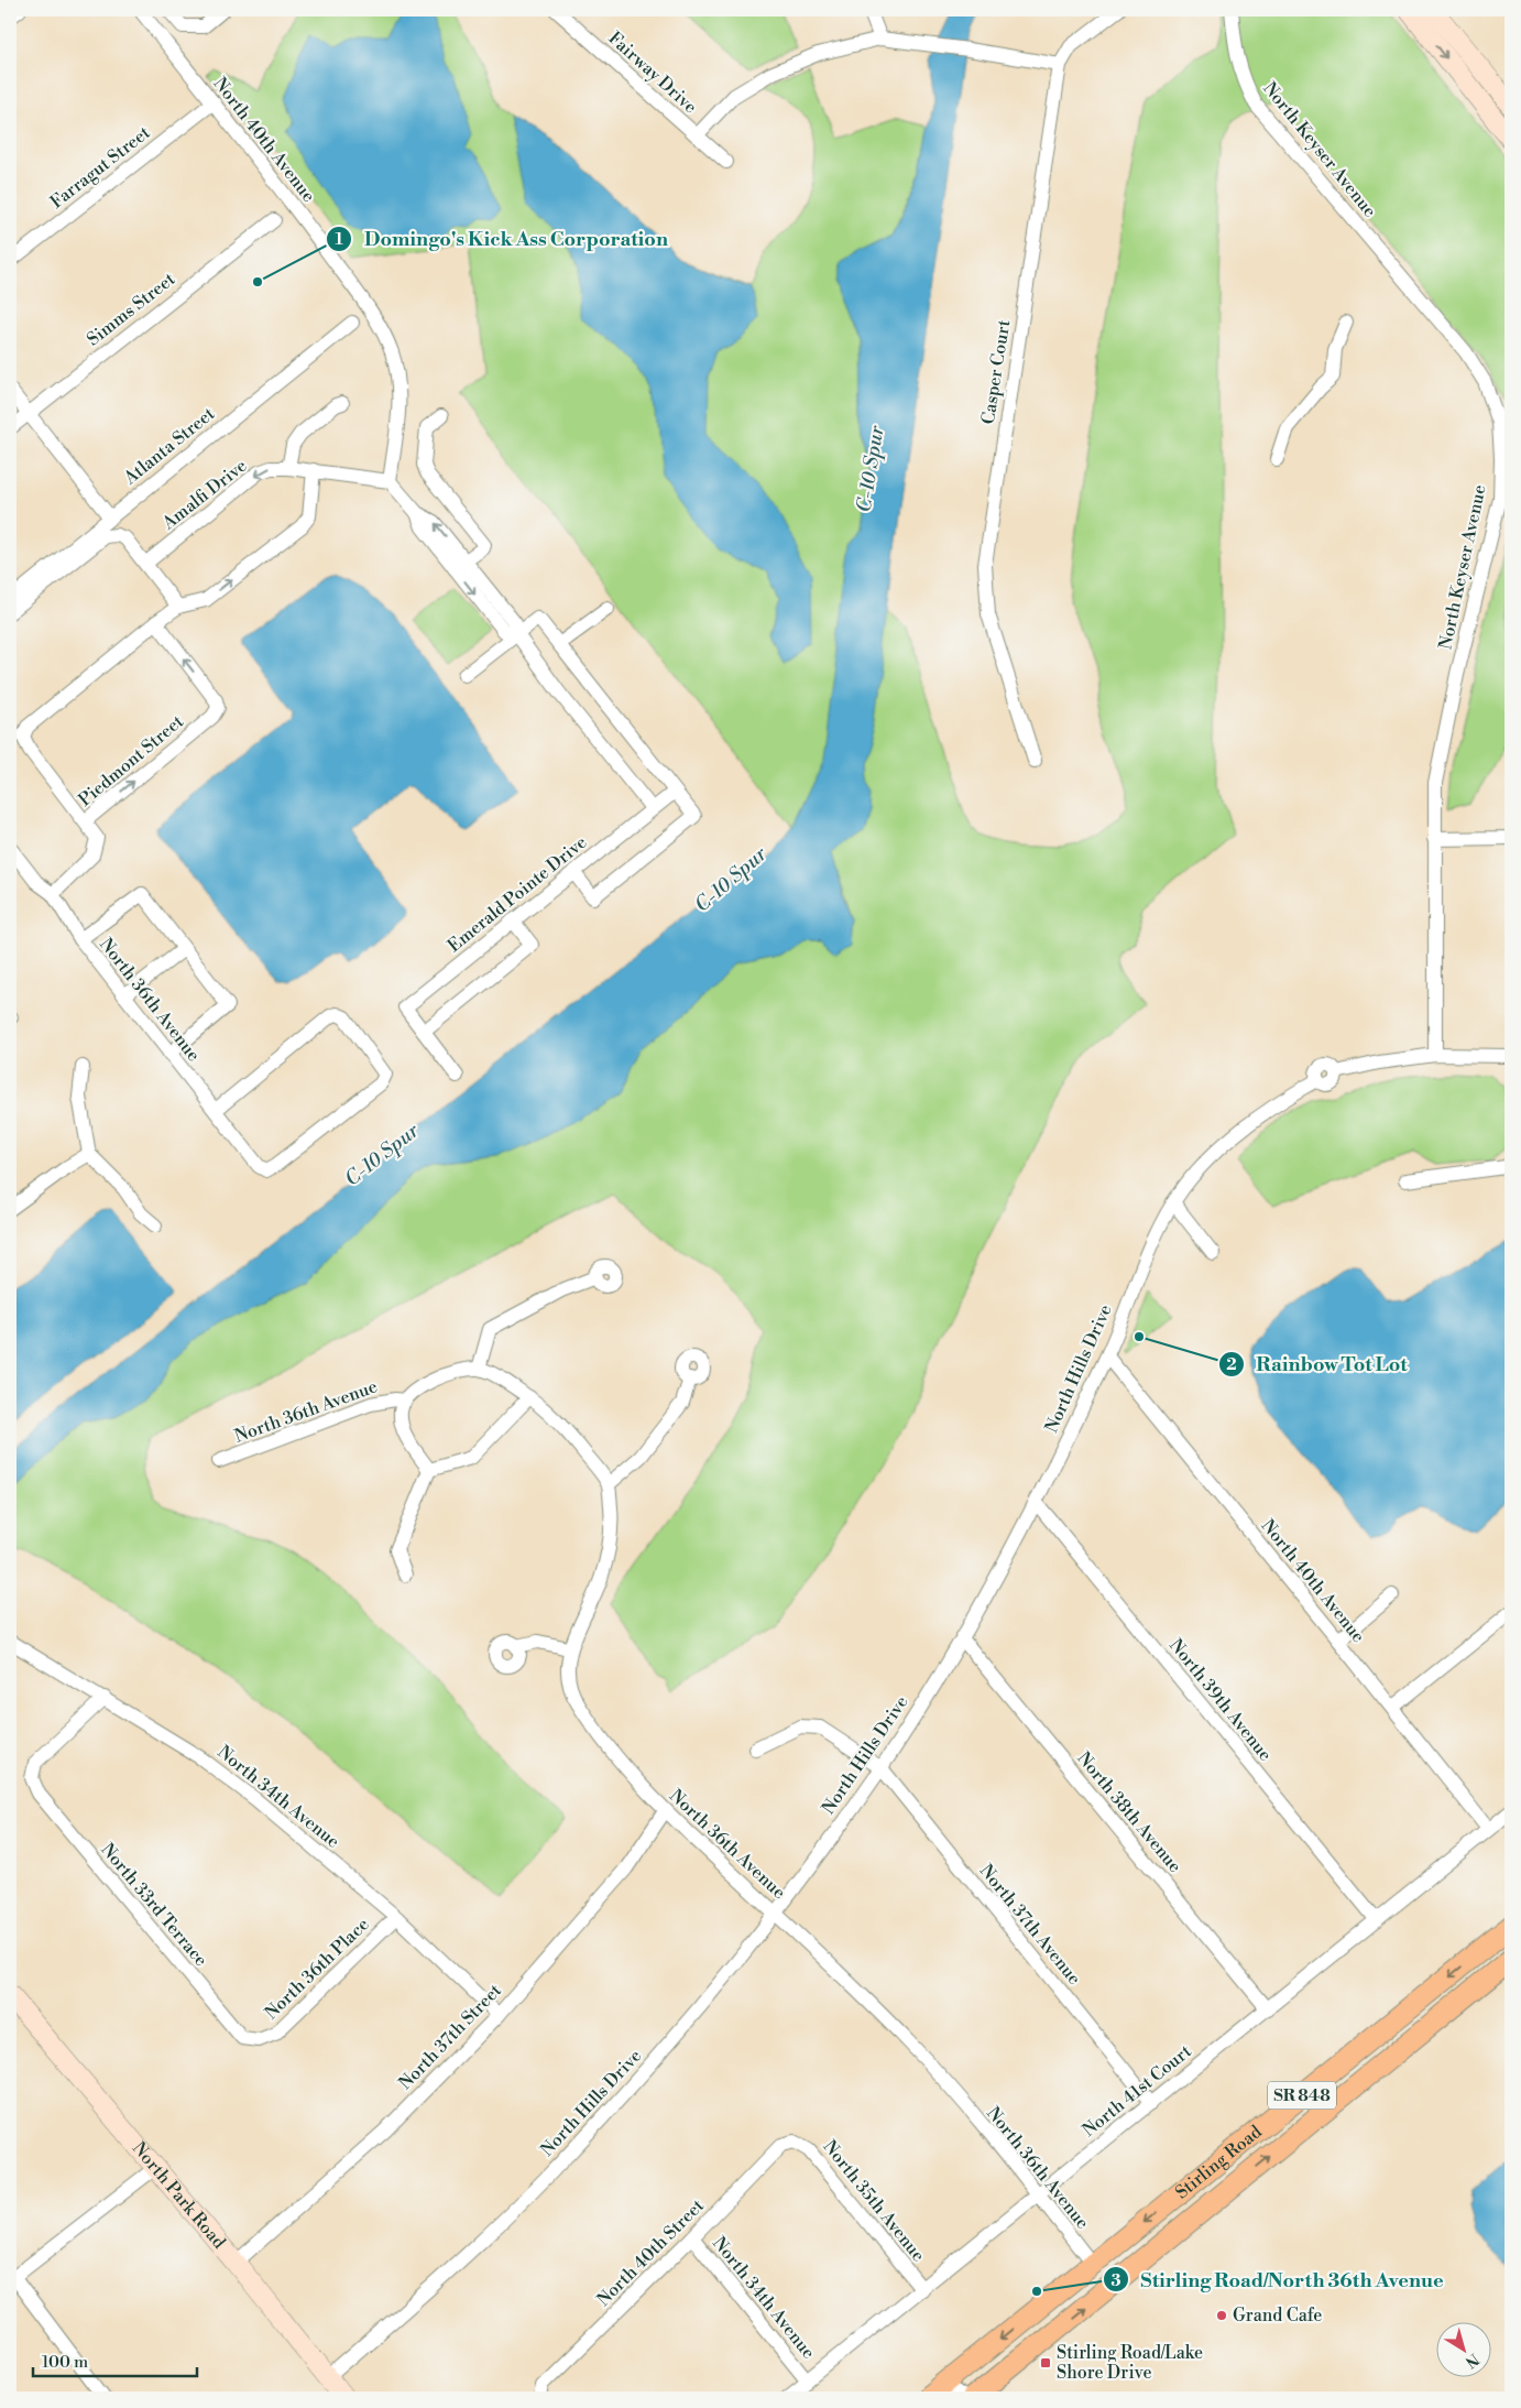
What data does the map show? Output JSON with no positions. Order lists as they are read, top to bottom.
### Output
{
  "streets": {
    "main road": ["SR 848", "Stirling Road"],
    "street": [
      "Fairway Drive",
      "North 40th Avenue",
      "North Keyser Avenue",
      "Farragut Street",
      "Simms Street",
      "Casper Court",
      "Atlanta Street",
      "Amalfi Drive",
      "Piedmont Street",
      "Emerald Pointe Drive",
      "North 36th Avenue",
      "North Hills Drive",
      "North 39th Avenue",
      "North 34th Avenue",
      "North 38th Avenue",
      "North 33rd Terrace",
      "North 37th Avenue",
      "North 36th Place",
      "North 37th Street",
      "North 41st Court",
      "North Park Road",
      "North 35th Avenue",
      "North 40th Street"
    ]
  },
  "crossings": [
    ["North 40th Avenue", "Farragut Street"],
    ["North 40th Avenue", "Amalfi Drive"],
    ["North 40th Avenue", "North Hills Drive"],
    ["North 40th Avenue", "North 41st Court"],
    ["North Keyser Avenue", "North Hills Drive"],
    ["Piedmont Street", "North 36th Avenue"],
    ["North 36th Avenue", "North Hills Drive"],
    ["North 36th Avenue", "North 37th Street"],
    ["North 36th Avenue", "North 41st Court"],
    ["North 36th Avenue", "Stirling Road"],
    ["North Hills Drive", "North 39th Avenue"],
    ["North Hills Drive", "North 38th Avenue"],
    ["North Hills Drive", "North 37th Avenue"],
    ["North Hills Drive", "North Park Road"],
    ["North 39th Avenue", "North 41st Court"],
    ["North 34th Avenue", "North 33rd Terrace"],
    ["North 34th Avenue", "North 36th Place"],
    ["North 34th Avenue", "North 37th Street"],
    ["North 34th Avenue", "North 41st Court"],
    ["North 34th Avenue", "North 40th Street"],
    ["North 38th Avenue", "North 41st Court"],
    ["North 33rd Terrace", "North 36th Place"],
    ["North 37th Avenue", "North 41st Court"],
    ["North 37th Street", "North Park Road"],
    ["North 41st Court", "North 35th Avenue"],
    ["North 35th Avenue", "North 40th Street"]
  ],
  "water": ["C-10 Spur"],
  "places": {
    "other": [
      "Domingo's Kick Ass Corporation",
      "Rainbow Tot Lot",
      "Stirling Road/North 36th Avenue",
      "Grand Cafe"
    ],
    "transit": ["Stirling Road/Lake Shore Drive"]
  },
  "scale_bar": "100 m",
  "north": "bottom right"
}
